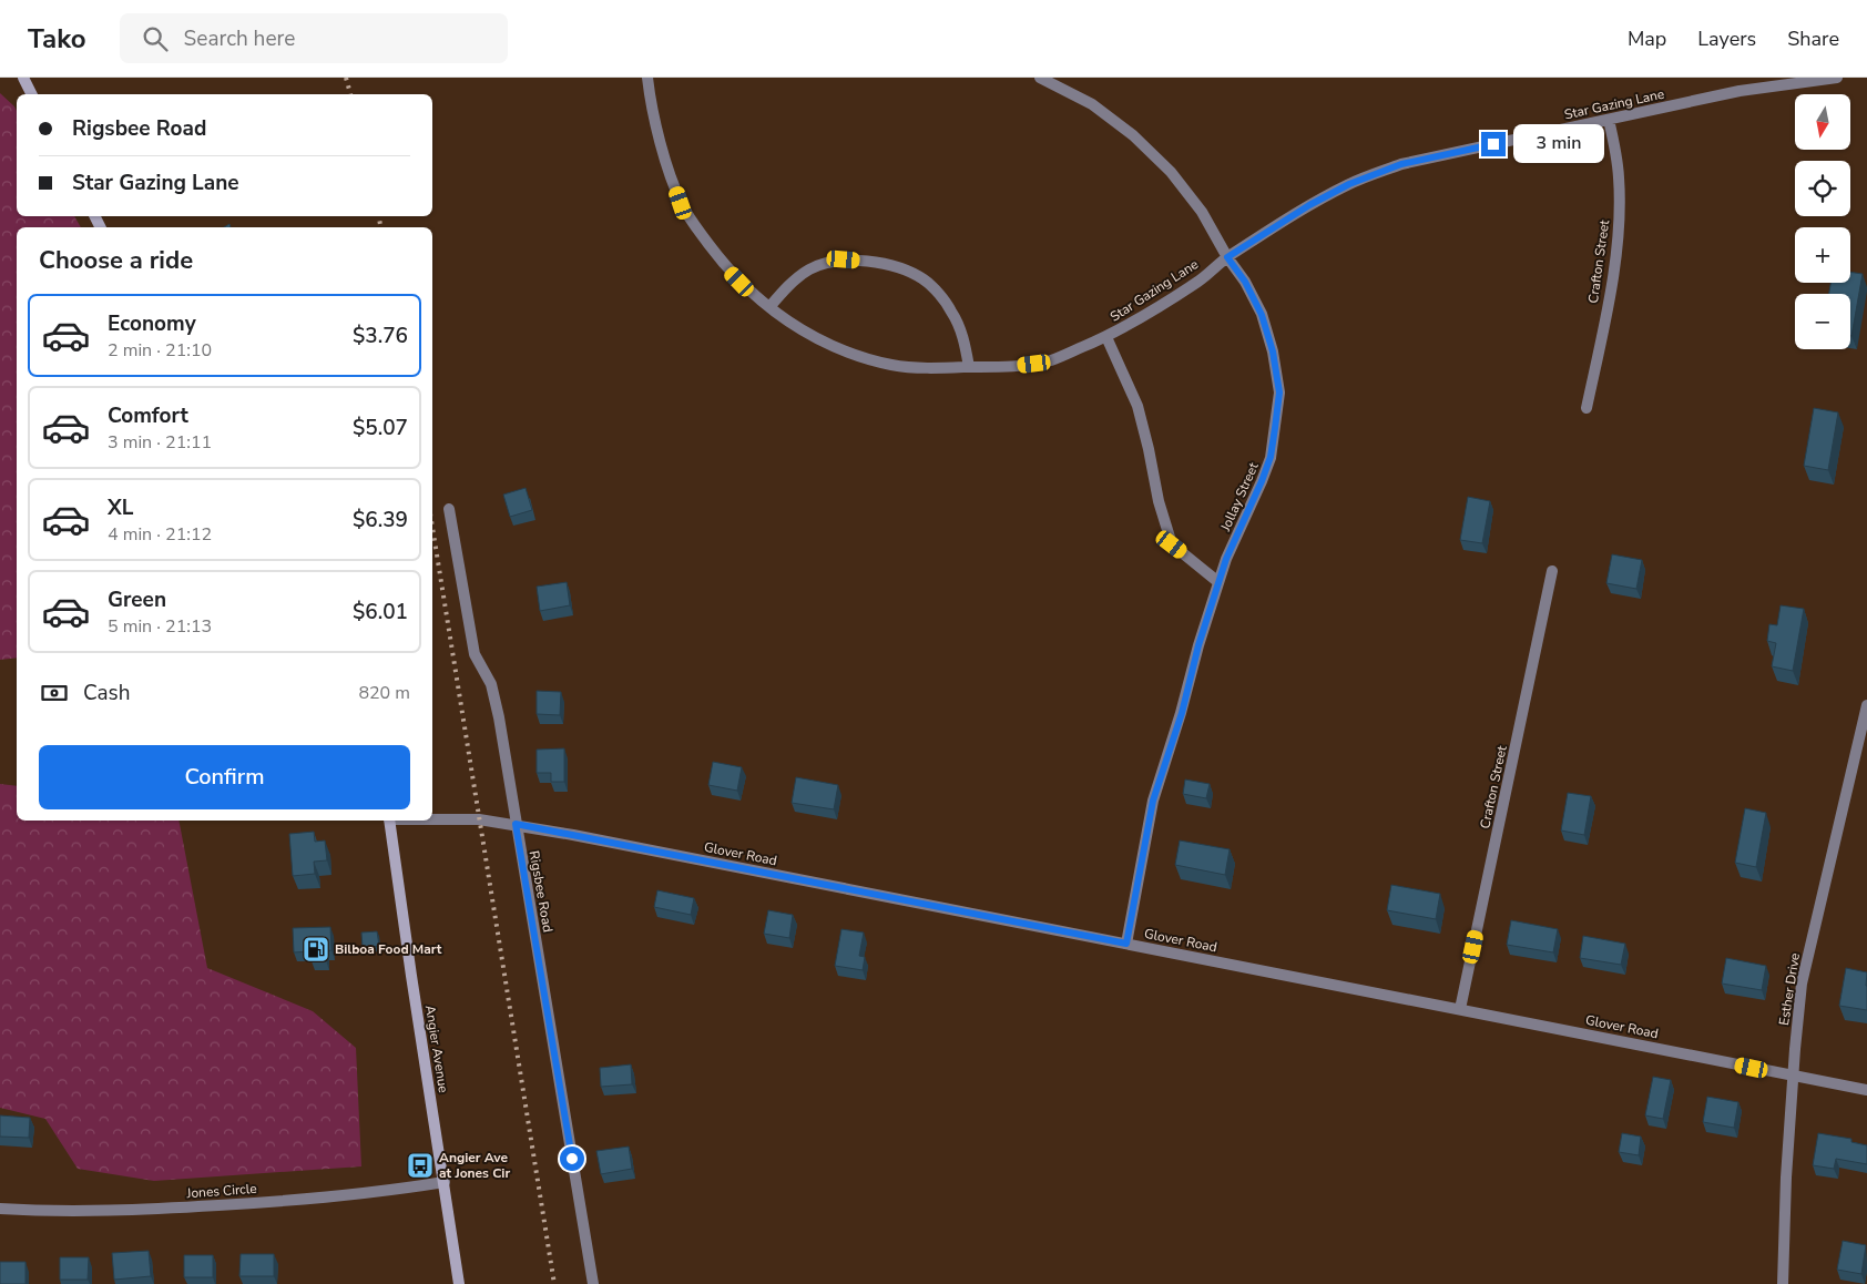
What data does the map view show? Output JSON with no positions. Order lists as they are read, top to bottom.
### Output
{
  "streets": {
    "main road": ["Angier Avenue"],
    "street": [
      "Star Gazing Lane",
      "Crafton Street",
      "Jollay Street",
      "Glover Road",
      "Rigsbee Road",
      "Esther Drive",
      "Jones Circle"
    ]
  },
  "crossings": [
    ["Star Gazing Lane", "Crafton Street"],
    ["Star Gazing Lane", "Jollay Street"],
    ["Crafton Street", "Glover Road"],
    ["Jollay Street", "Glover Road"],
    ["Glover Road", "Rigsbee Road"],
    ["Glover Road", "Esther Drive"],
    ["Angier Avenue", "Jones Circle"]
  ],
  "places": {
    "fuel station": ["Bilboa Food Mart"],
    "bus stop": ["Angier Ave at Jones Cir"]
  },
  "north": "bottom",
  "page": {
    "header": "Tako",
    "search": "Search here",
    "nav": ["Map", "Layers", "Share"],
    "map_buttons": ["+", "−"],
    "banner": ["Rigsbee Road", "Star Gazing Lane"],
    "bubble": "3 min",
    "heading": "Choose a ride",
    "list": [
      {
        "name": "Economy",
        "note": "2 min · 21:10",
        "value": "$3.76"
      },
      {
        "name": "Comfort",
        "note": "3 min · 21:11",
        "value": "$5.07"
      },
      {
        "name": "XL",
        "note": "4 min · 21:12",
        "value": "$6.39"
      },
      {
        "name": "Green",
        "note": "5 min · 21:13",
        "value": "$6.01"
      }
    ],
    "pay": ["Cash", "820 m"],
    "buttons": "Confirm"
  }
}
